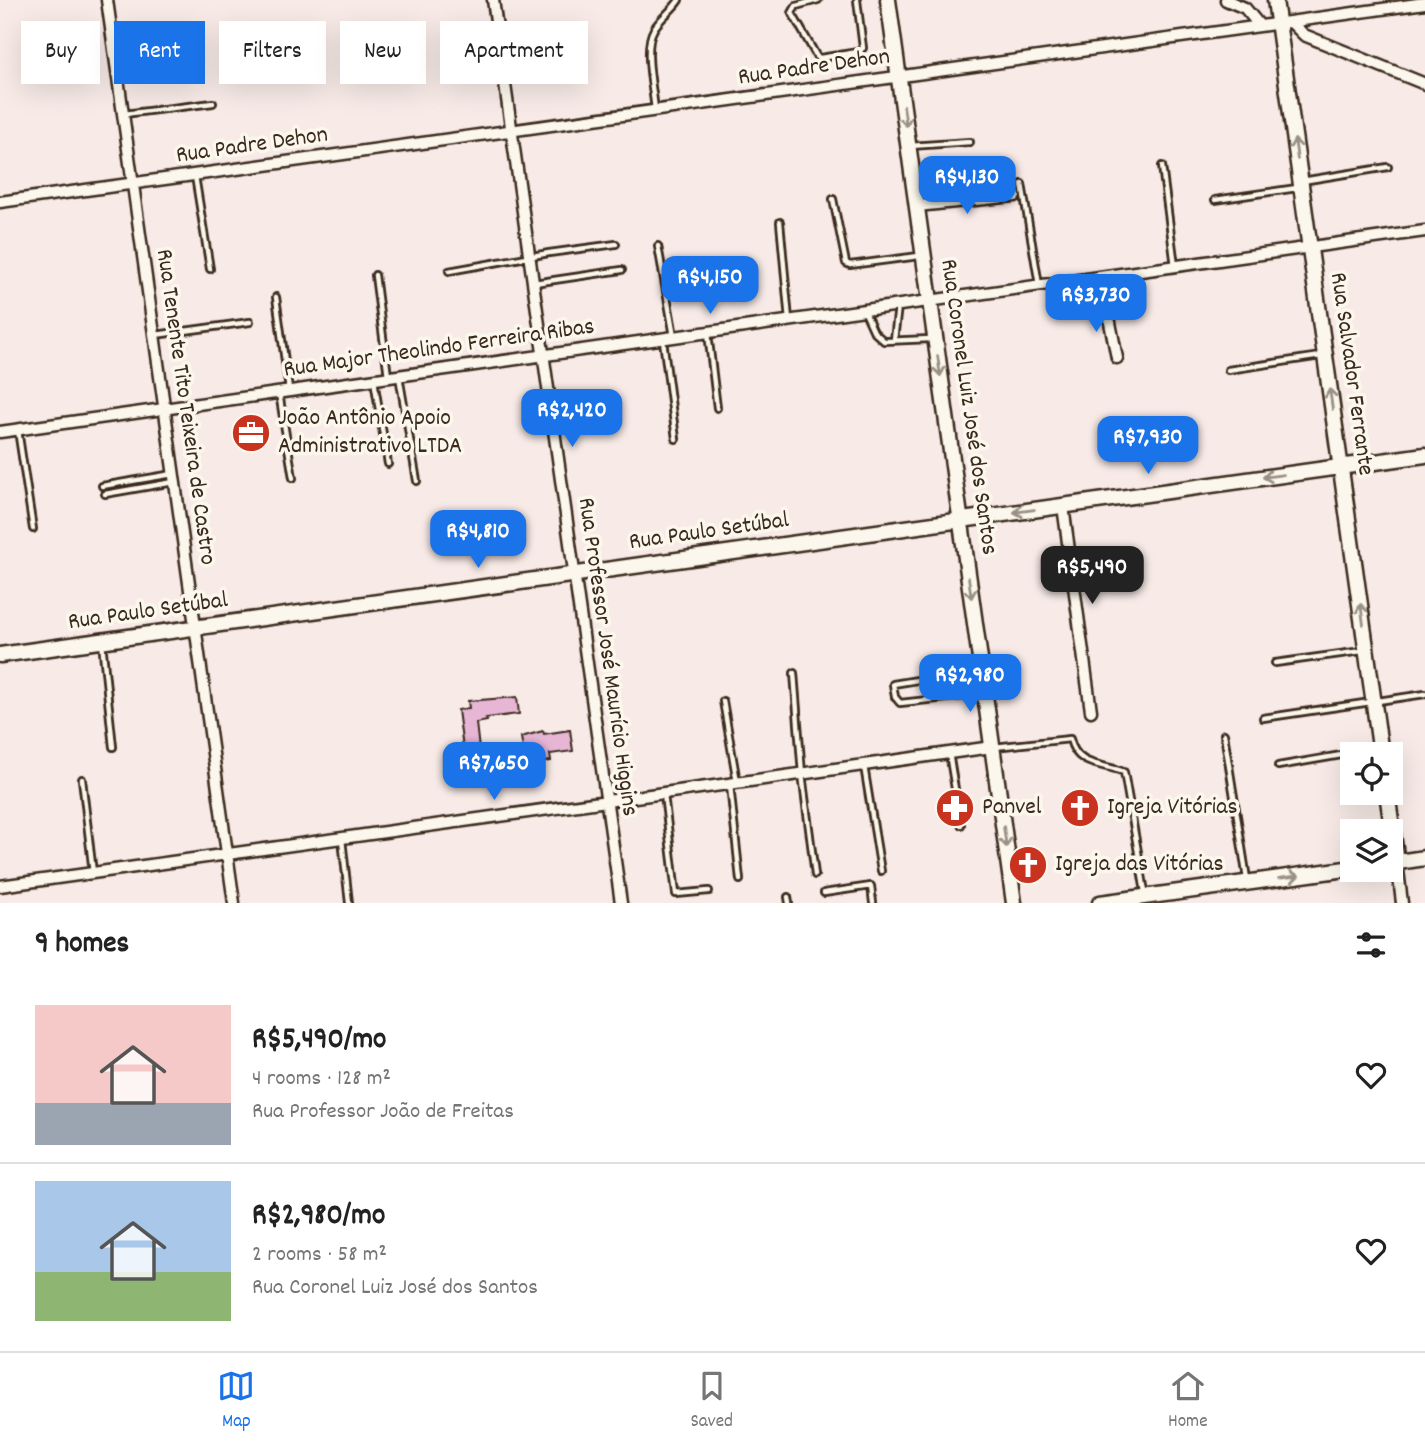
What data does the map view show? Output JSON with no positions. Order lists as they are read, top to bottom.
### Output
{
  "streets": {
    "main road": ["Rua Salvador Ferrante", "Rua Coronel Luiz José dos Santos", "Rua Paulo Setúbal"],
    "street": [
      "Rua Padre Dehon",
      "Rua Major Theolindo Ferreira Ribas",
      "Rua Tenente Tito Teixeira de Castro",
      "Rua Professor José Maurício Higgins"
    ]
  },
  "crossings": [
    ["Rua Padre Dehon", "Rua Salvador Ferrante"],
    ["Rua Padre Dehon", "Rua Tenente Tito Teixeira de Castro"],
    ["Rua Padre Dehon", "Rua Coronel Luiz José dos Santos"],
    ["Rua Padre Dehon", "Rua Professor José Maurício Higgins"],
    ["Rua Major Theolindo Ferreira Ribas", "Rua Salvador Ferrante"],
    ["Rua Major Theolindo Ferreira Ribas", "Rua Tenente Tito Teixeira de Castro"],
    ["Rua Major Theolindo Ferreira Ribas", "Rua Coronel Luiz José dos Santos"],
    ["Rua Major Theolindo Ferreira Ribas", "Rua Professor José Maurício Higgins"],
    ["Rua Salvador Ferrante", "Rua Paulo Setúbal"],
    ["Rua Tenente Tito Teixeira de Castro", "Rua Paulo Setúbal"],
    ["Rua Coronel Luiz José dos Santos", "Rua Paulo Setúbal"],
    ["Rua Paulo Setúbal", "Rua Professor José Maurício Higgins"]
  ],
  "one_way": ["Rua Salvador Ferrante", "Rua Coronel Luiz José dos Santos"],
  "places": {
    "office": ["João Antônio Apoio Administrativo LTDA"],
    "pharmacy": ["Panvel"],
    "church": ["Igreja Vitórias", "Igreja das Vitórias"]
  },
  "page": {
    "chip": [
      "Buy",
      "Rent",
      "Filters",
      "New",
      "Apartment"
    ],
    "price": [
      "R$4,130",
      "R$4,150",
      "R$3,730",
      "R$2,420",
      "R$7,930",
      "R$4,810",
      "R$5,490",
      "R$2,980",
      "R$7,650"
    ],
    "heading": "9 homes",
    "list": [
      {
        "name": "R$5,490/mo",
        "note": "4 rooms · 128 m² · Rua Professor João de Freitas"
      },
      {
        "name": "R$2,980/mo",
        "note": "2 rooms · 58 m² · Rua Coronel Luiz José dos Santos"
      }
    ],
    "tabs": ["Map", "Saved", "Home"]
  }
}
